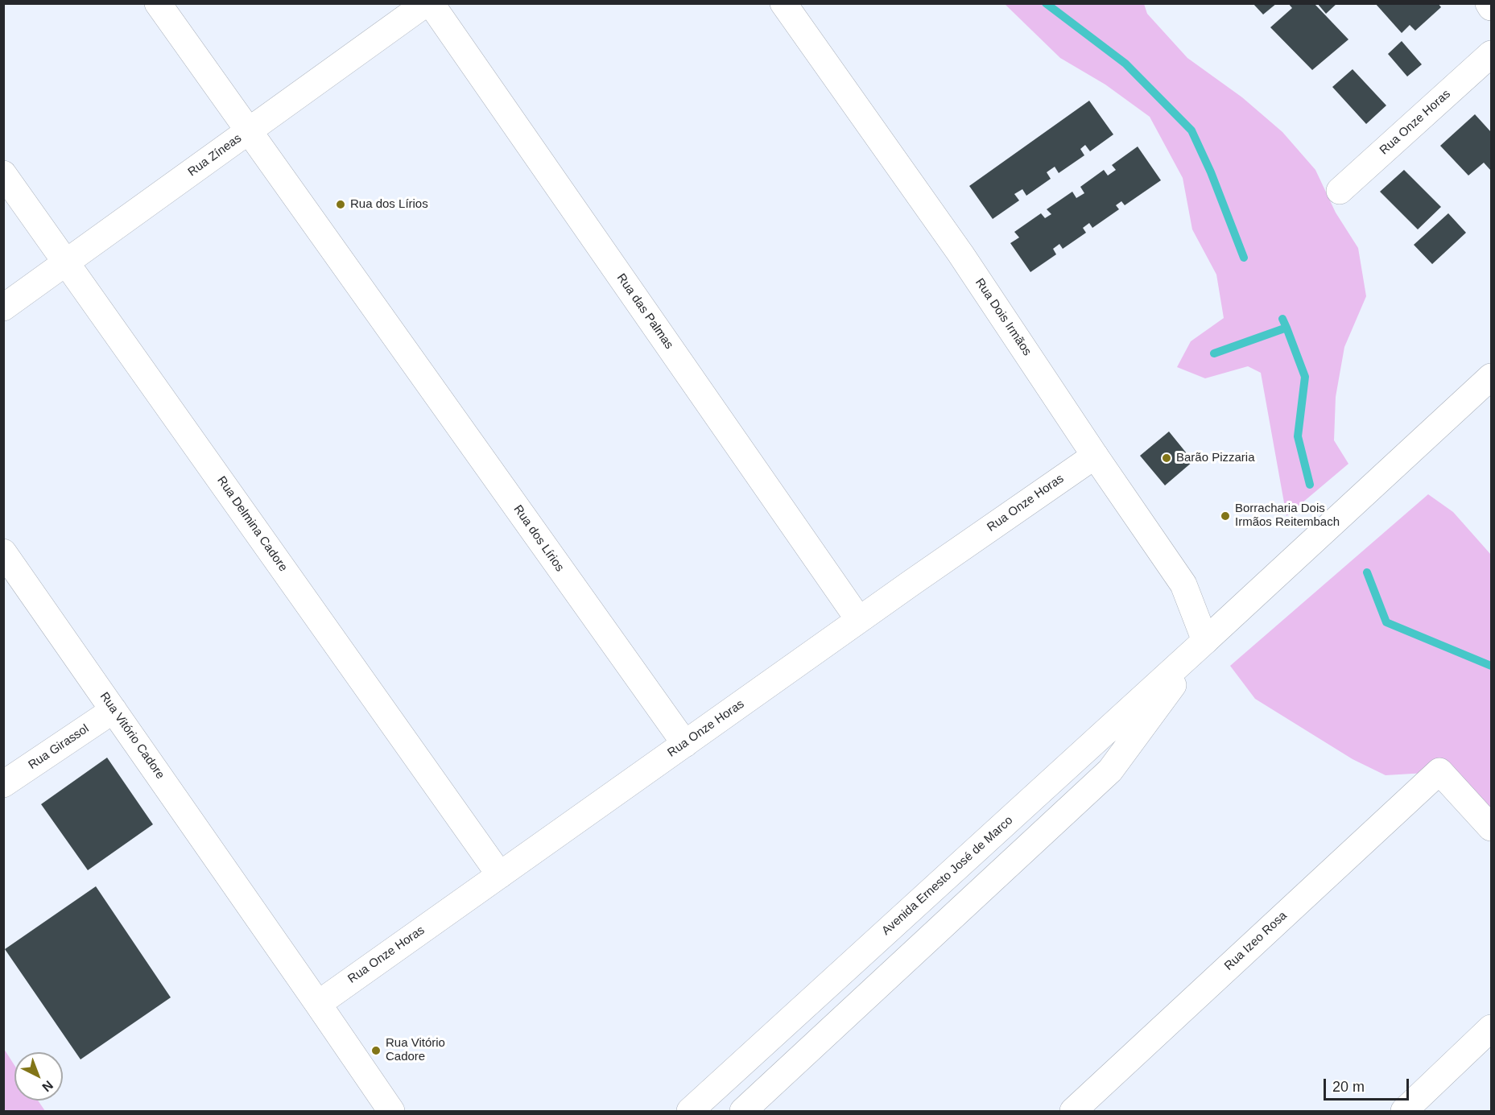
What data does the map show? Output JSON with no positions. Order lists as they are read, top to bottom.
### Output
{
  "streets": {
    "street": [
      "Rua Onze Horas",
      "Rua Zíneas",
      "Rua das Palmas",
      "Rua Dois Irmãos",
      "Rua Delmina Cadore",
      "Rua dos Lírios",
      "Rua Vitório Cadore",
      "Rua Girassol",
      "Avenida Ernesto José de Marco",
      "Rua Izeo Rosa"
    ]
  },
  "crossings": [
    ["Rua Onze Horas", "Rua das Palmas"],
    ["Rua Onze Horas", "Rua Dois Irmãos"],
    ["Rua Onze Horas", "Rua Delmina Cadore"],
    ["Rua Onze Horas", "Rua dos Lírios"],
    ["Rua Onze Horas", "Rua Vitório Cadore"],
    ["Rua Zíneas", "Rua Delmina Cadore"],
    ["Rua Zíneas", "Rua dos Lírios"],
    ["Rua Dois Irmãos", "Avenida Ernesto José de Marco"],
    ["Rua Vitório Cadore", "Rua Girassol"]
  ],
  "places": [
    "Rua dos Lírios",
    "Barão Pizzaria",
    "Borracharia Dois Irmãos Reitembach",
    "Rua Vitório Cadore"
  ],
  "scale_bar": "20 m",
  "north": "bottom right"
}
